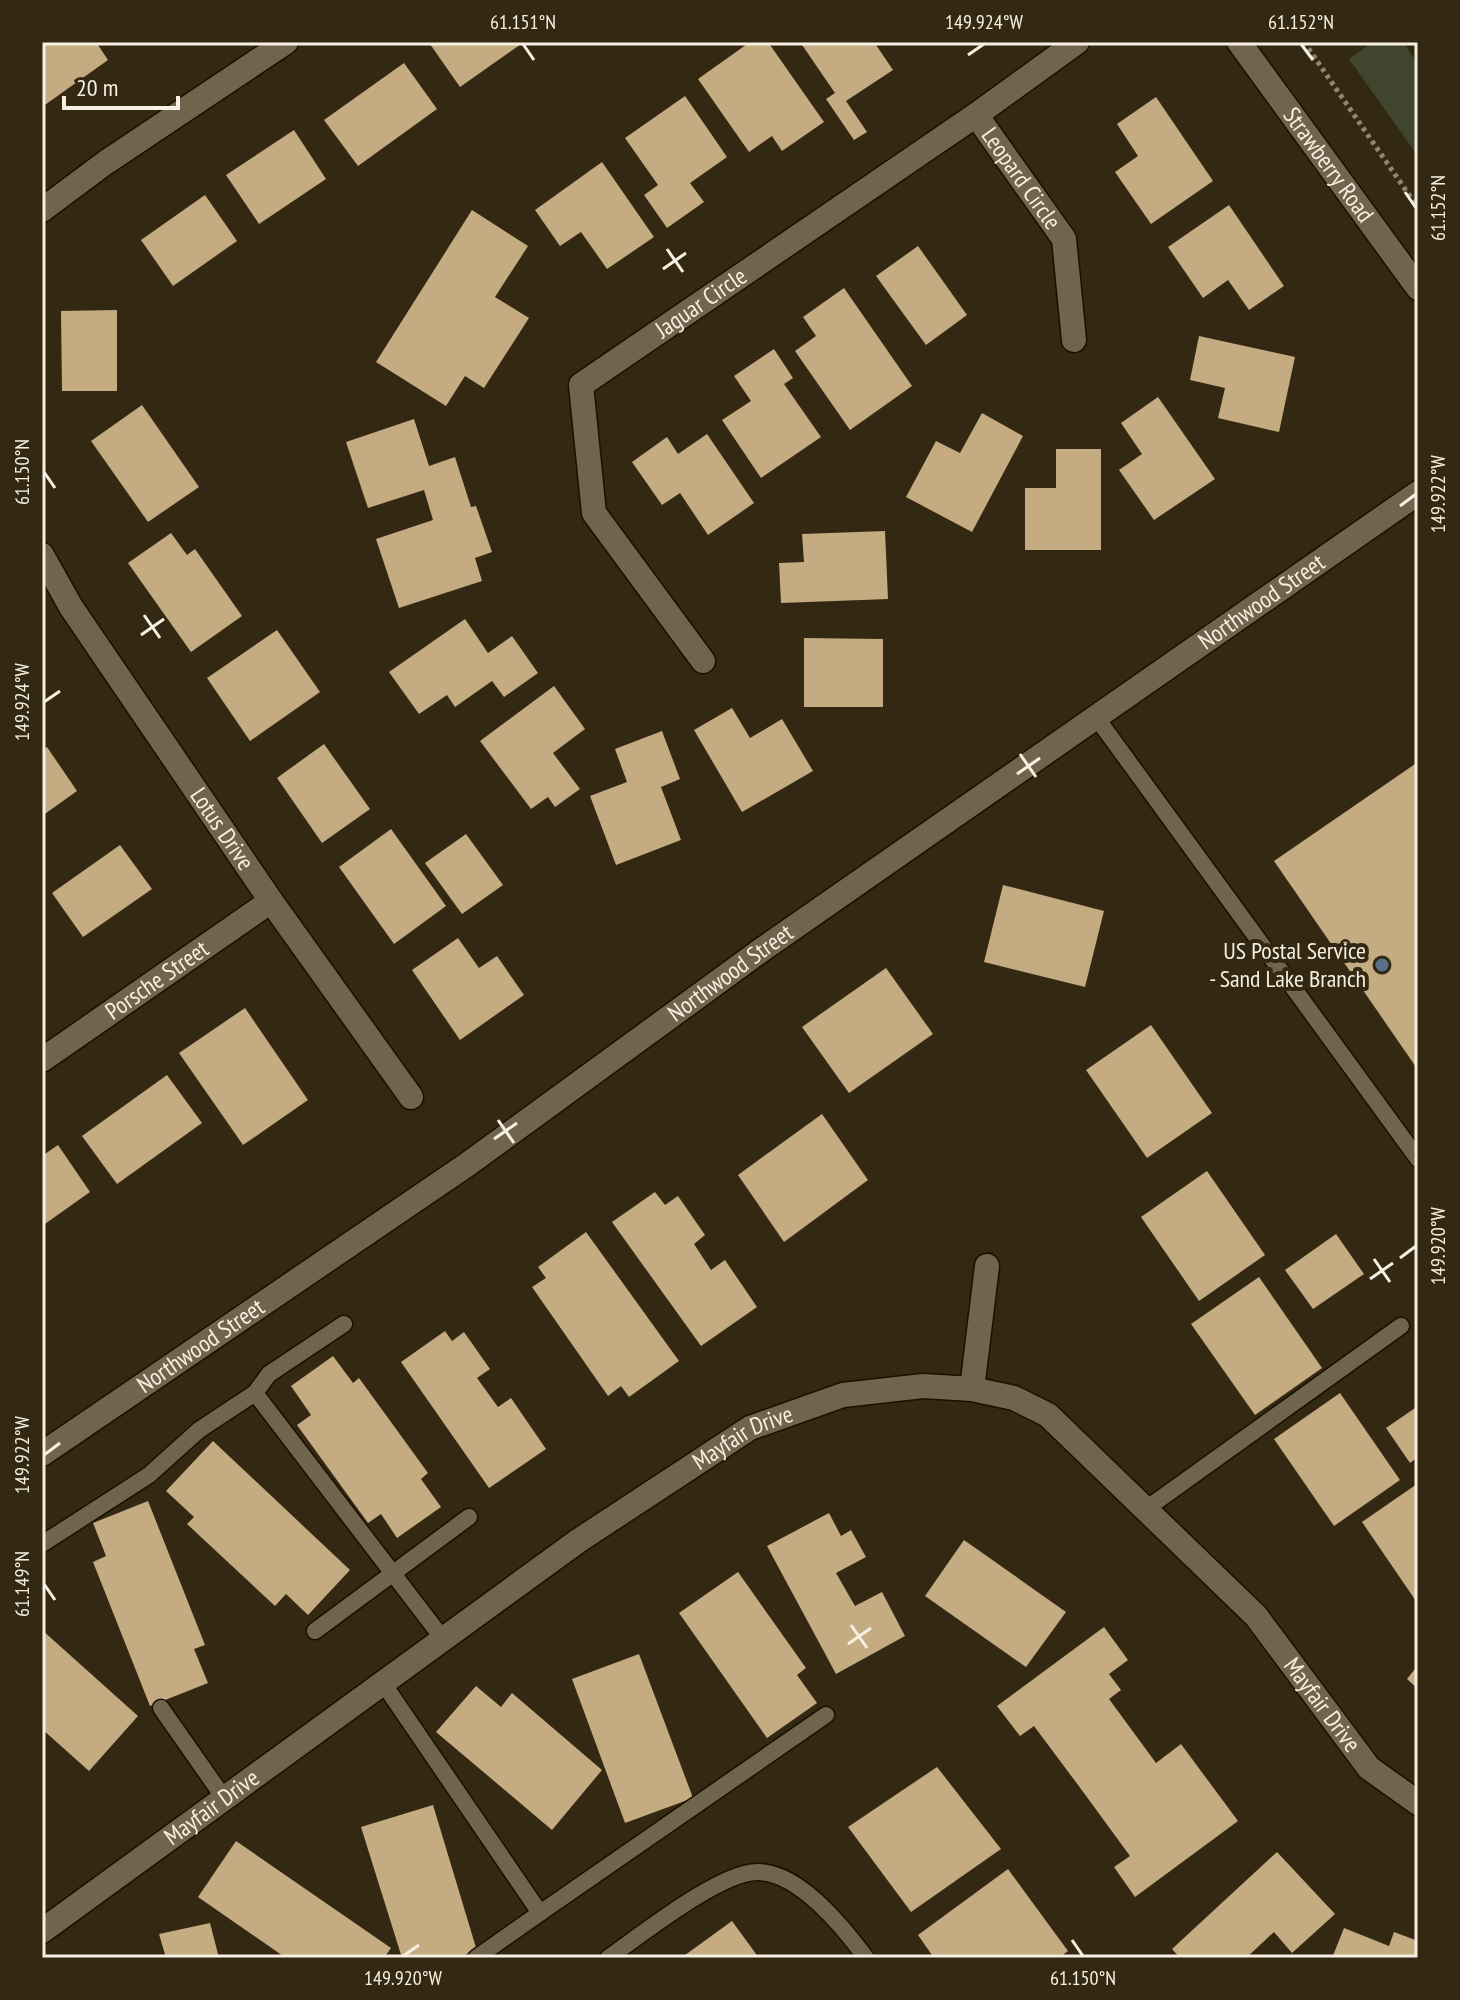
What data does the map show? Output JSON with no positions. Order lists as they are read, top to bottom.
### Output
{
  "streets": {
    "street": [
      "Strawberry Road",
      "Leopard Circle",
      "Jaguar Circle",
      "Northwood Street",
      "Lotus Drive",
      "Porsche Street",
      "Mayfair Drive"
    ]
  },
  "crossings": [
    ["Leopard Circle", "Jaguar Circle"],
    ["Lotus Drive", "Porsche Street"]
  ],
  "places": ["US Postal Service - Sand Lake Branch"],
  "scale_bar": "20 m",
  "coordinates": [
    "61.151°N",
    "149.924°W",
    "61.152°N",
    "61.150°N",
    "149.922°W",
    "149.920°W",
    "61.149°N"
  ]
}
